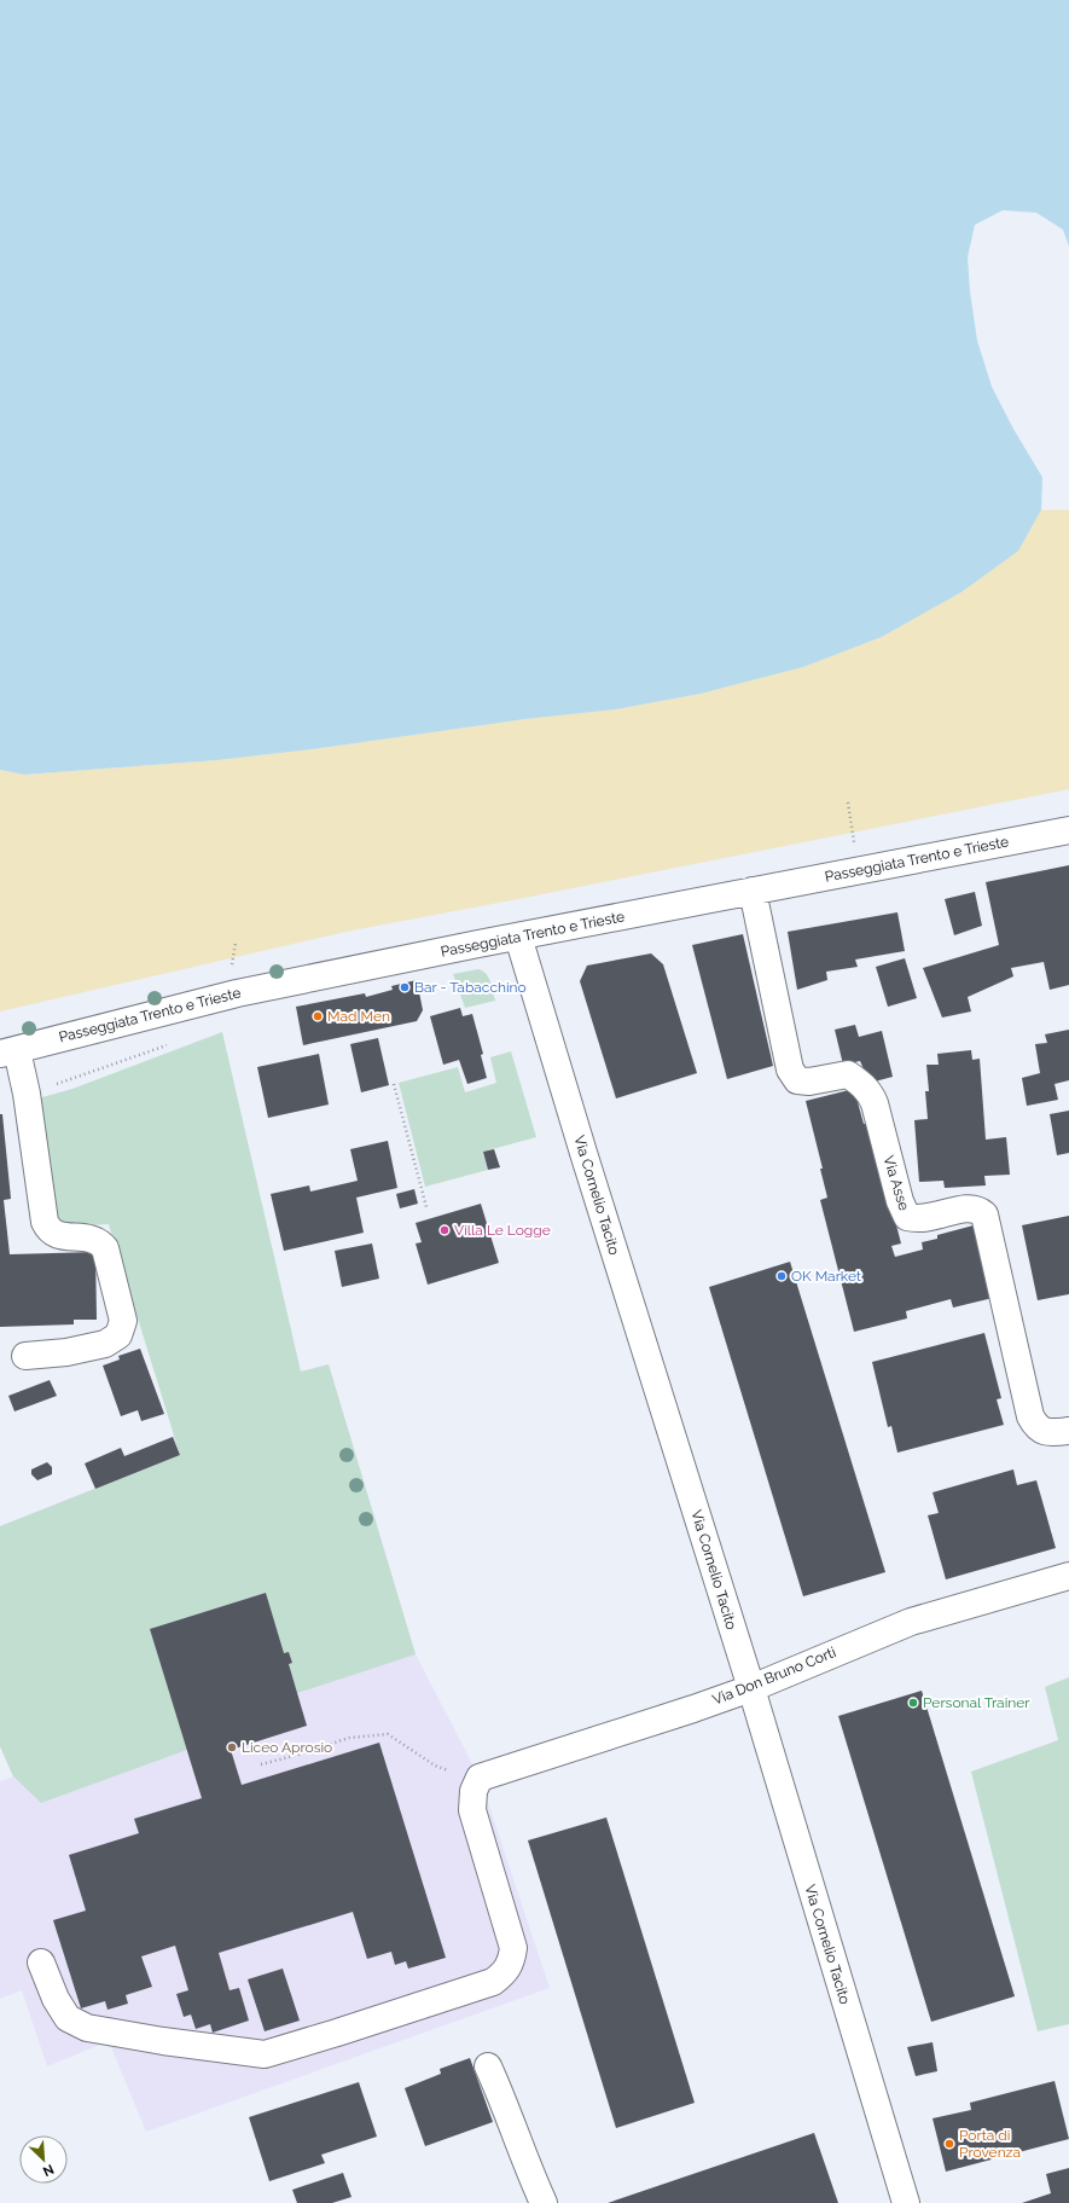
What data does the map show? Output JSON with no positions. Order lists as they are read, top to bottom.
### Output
{
  "streets": {
    "street": [
      "Passeggiata Trento e Trieste",
      "Via Asse",
      "Via Cornelio Tacito",
      "Via Don Bruno Corti"
    ]
  },
  "crossings": [
    ["Passeggiata Trento e Trieste", "Via Asse"],
    ["Passeggiata Trento e Trieste", "Via Cornelio Tacito"],
    ["Via Cornelio Tacito", "Via Don Bruno Corti"]
  ],
  "places": [
    "Bar - Tabacchino",
    "Mad Men",
    "Villa Le Logge",
    "OK Market",
    "Personal Trainer",
    "Liceo Aprosio",
    "Porta di Provenza"
  ],
  "north": "bottom right"
}
